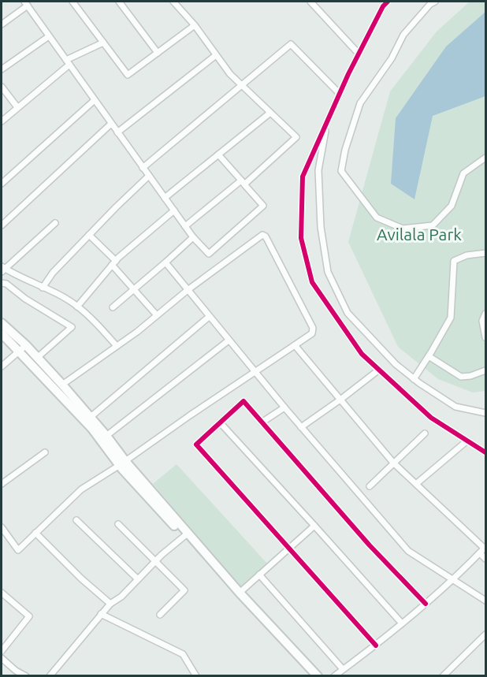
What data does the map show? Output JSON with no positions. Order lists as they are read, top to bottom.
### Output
{
  "parks": ["Avilala Park"]
}
